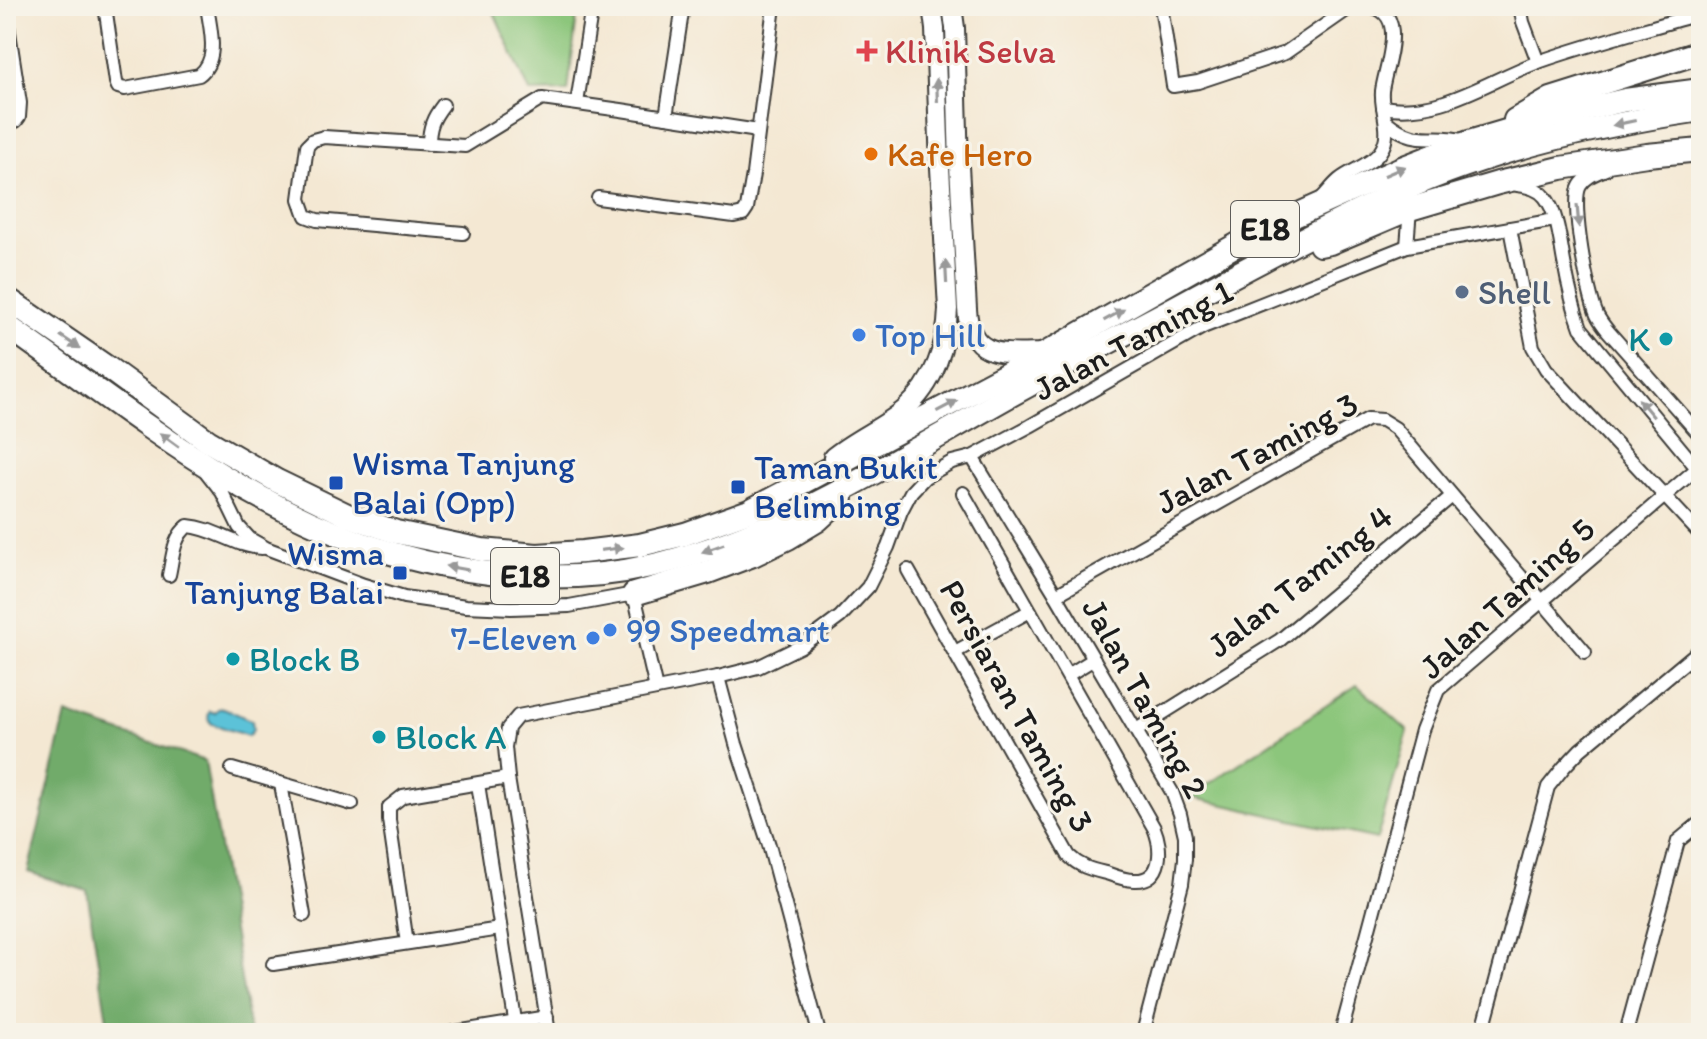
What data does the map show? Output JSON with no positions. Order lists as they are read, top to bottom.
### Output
{
  "streets": {
    "highway": ["E18"],
    "street": [
      "Jalan Taming 1",
      "Jalan Taming 3",
      "Jalan Taming 4",
      "Jalan Taming 5",
      "Jalan Taming 2",
      "Persiaran Taming 3"
    ]
  },
  "crossings": [
    ["Jalan Taming 1", "Jalan Taming 2"],
    ["Jalan Taming 3", "Jalan Taming 4"],
    ["Jalan Taming 3", "Jalan Taming 5"],
    ["Jalan Taming 3", "Jalan Taming 2"],
    ["Jalan Taming 4", "Jalan Taming 2"]
  ],
  "places": {
    "health": ["Klinik Selva"],
    "other": [
      "Kafe Hero",
      "Shell",
      "Top Hill",
      "K",
      "99 Speedmart",
      "7-Eleven",
      "Block B",
      "Block A"
    ],
    "transit": ["Wisma Tanjung Balai (Opp)", "Taman Bukit Belimbing", "Wisma Tanjung Balai"]
  }
}
